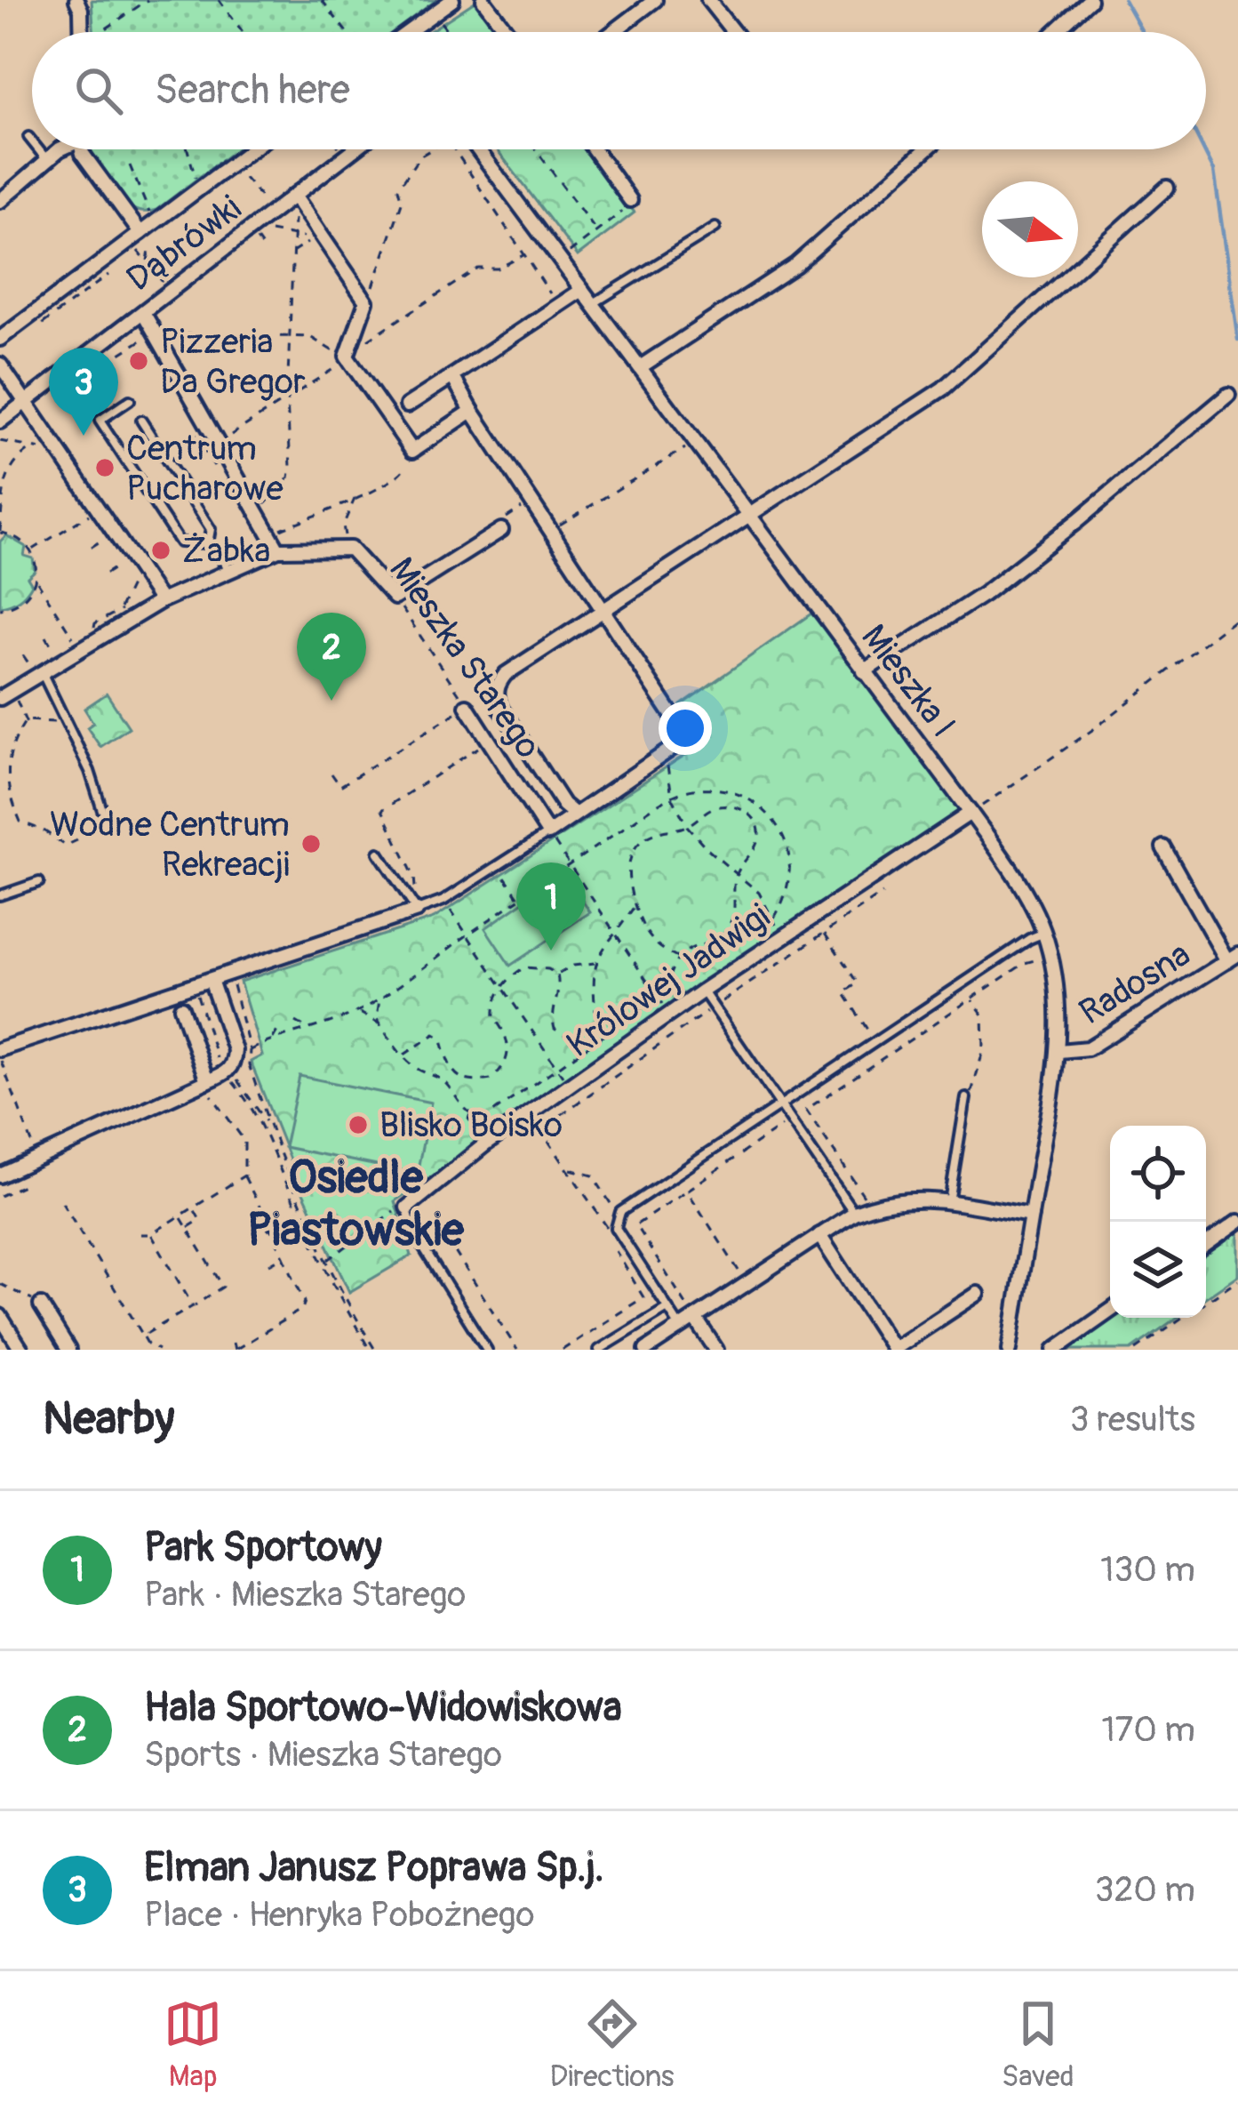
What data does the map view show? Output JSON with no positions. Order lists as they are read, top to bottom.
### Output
{
  "streets": {
    "street": [
      "Dąbrówki",
      "Mieszka Starego",
      "Mieszka I",
      "Królowej Jadwigi",
      "Radosna"
    ]
  },
  "crossings": [
    ["Mieszka I", "Królowej Jadwigi"],
    ["Mieszka I", "Radosna"]
  ],
  "districts": ["Osiedle Piastowskie"],
  "places": [
    "Pizzeria Da Gregor",
    "Centrum Pucharowe",
    "Żabka",
    "Wodne Centrum Rekreacji",
    "Blisko Boisko"
  ],
  "north": "right",
  "page": {
    "search": "Search here",
    "pins": ["3", "2", "1"],
    "heading": ["Nearby", "3 results"],
    "list": [
      {
        "mark": "1",
        "name": "Park Sportowy",
        "note": "Park · Mieszka Starego",
        "value": "130 m"
      },
      {
        "mark": "2",
        "name": "Hala Sportowo-Widowiskowa",
        "note": "Sports · Mieszka Starego",
        "value": "170 m"
      },
      {
        "mark": "3",
        "name": "Elman Janusz Poprawa Sp.j.",
        "note": "Place · Henryka Pobożnego",
        "value": "320 m"
      }
    ],
    "nav": ["Map", "Directions", "Saved"]
  }
}
